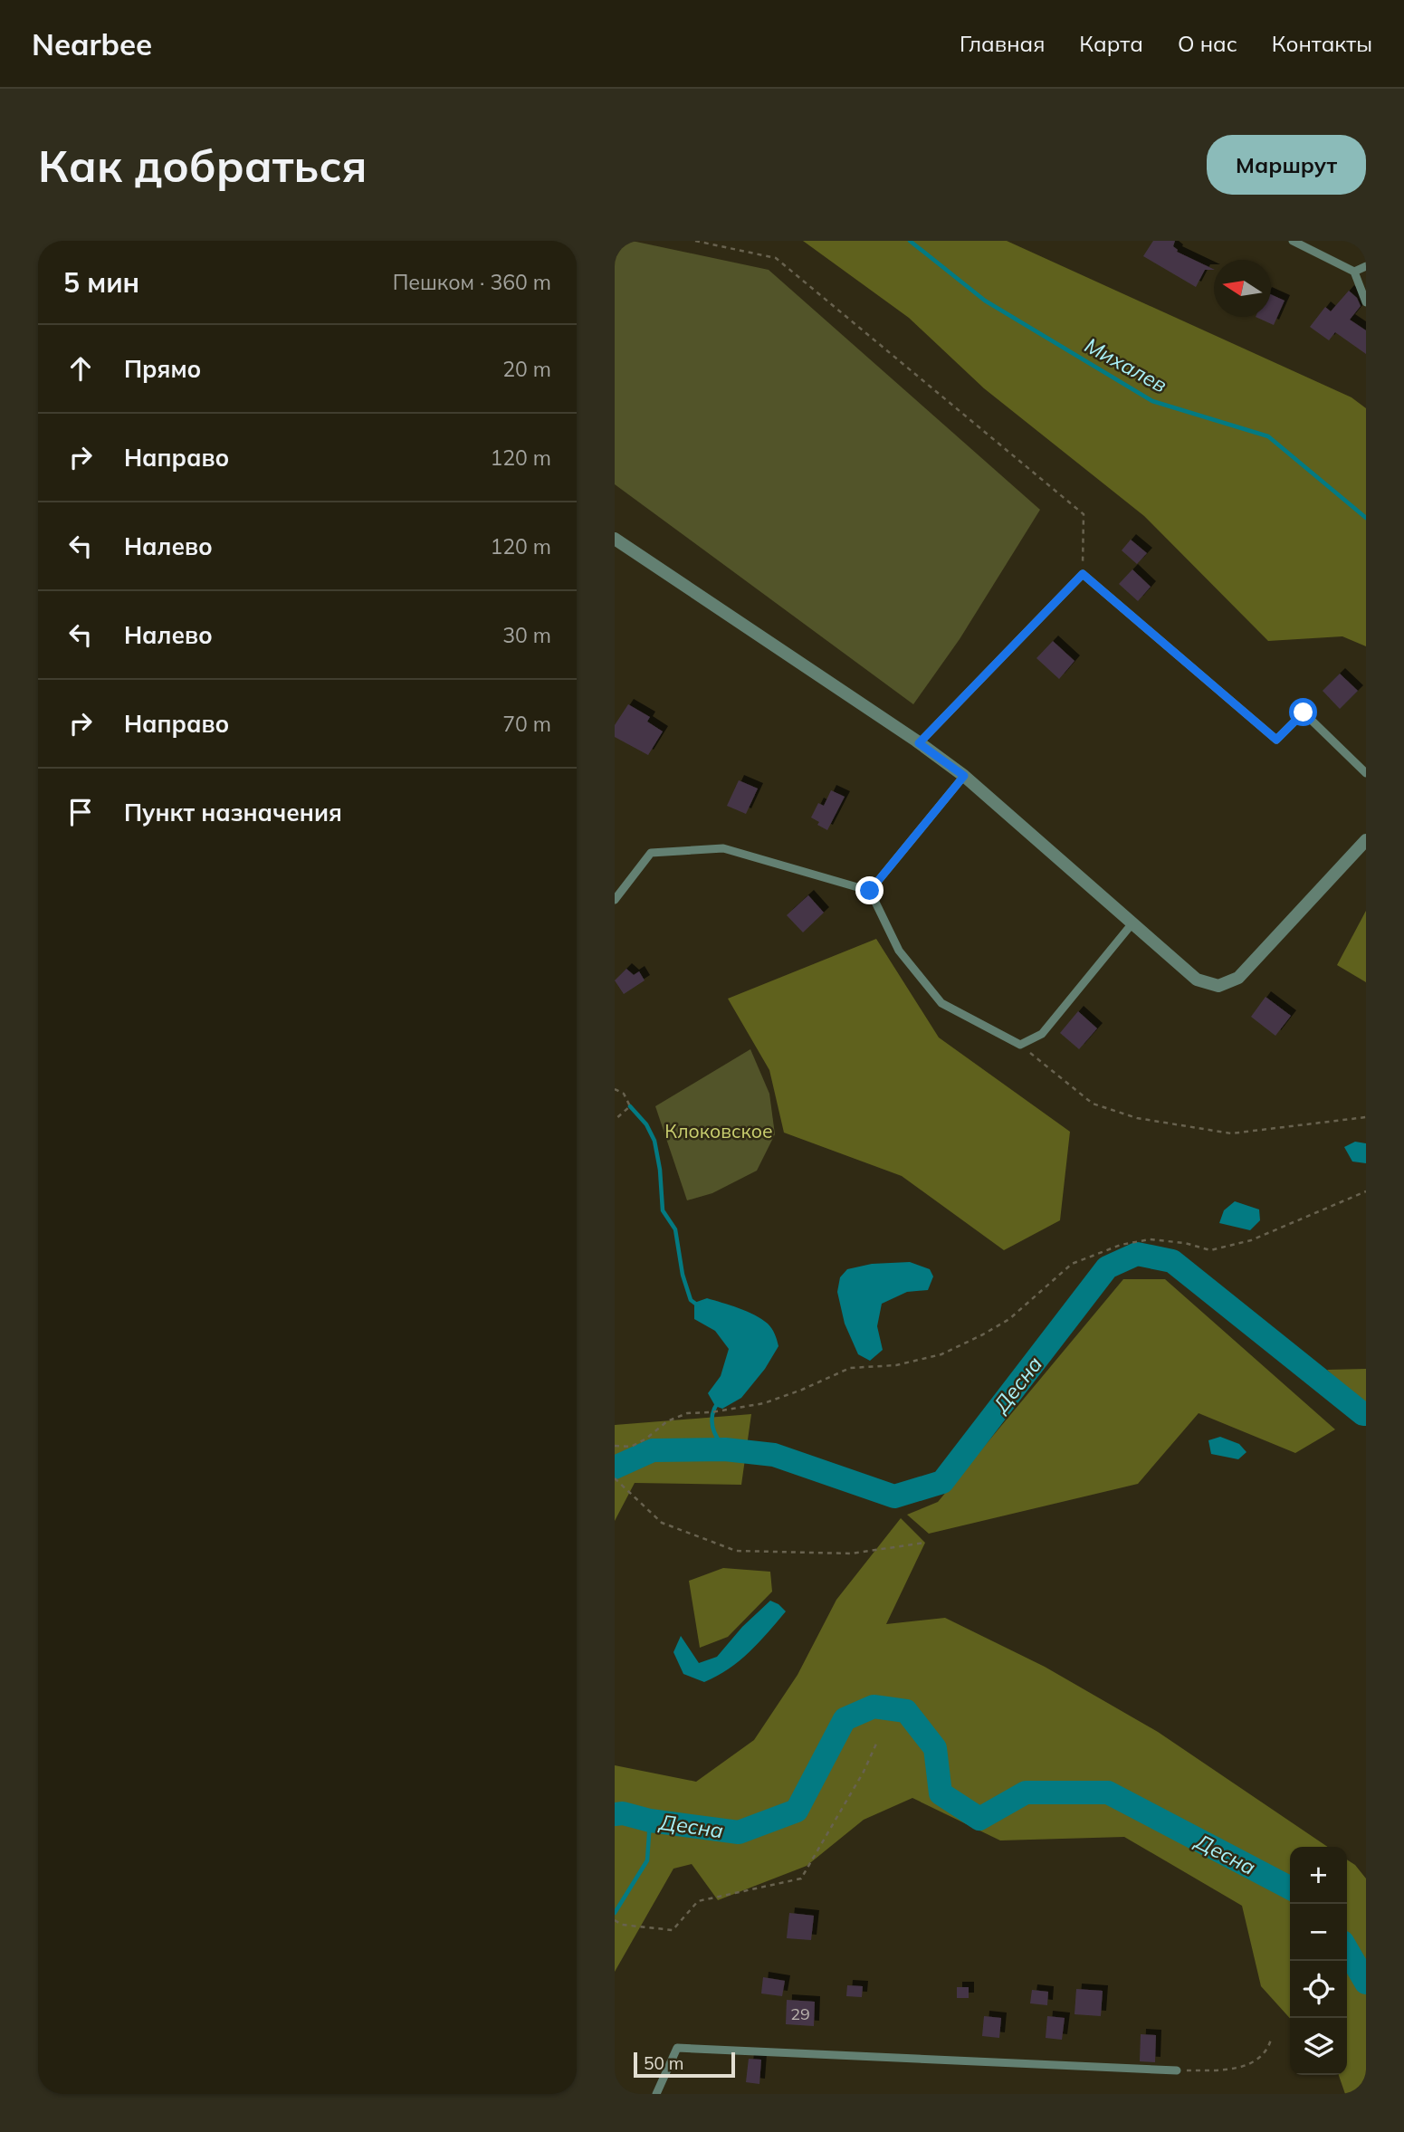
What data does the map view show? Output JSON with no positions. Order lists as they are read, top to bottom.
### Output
{
  "water": ["Михалев", "Десна"],
  "parks": ["Клоковское"],
  "house_numbers": ["29"],
  "scale_bar": "50 m",
  "north": "left",
  "page": {
    "header": "Nearbee",
    "nav": [
      "Главная",
      "Карта",
      "О нас",
      "Контакты"
    ],
    "buttons": "Маршрут",
    "title": "Как добраться",
    "heading": ["5 мин", "Пешком · 360 m"],
    "list": [
      ["Прямо", "20 m"],
      ["Направо", "120 m"],
      ["Налево", "120 m"],
      ["Налево", "30 m"],
      ["Направо", "70 m"],
      "Пункт назначения"
    ],
    "map_buttons": ["+", "−"],
    "scale": "50 m"
  }
}
